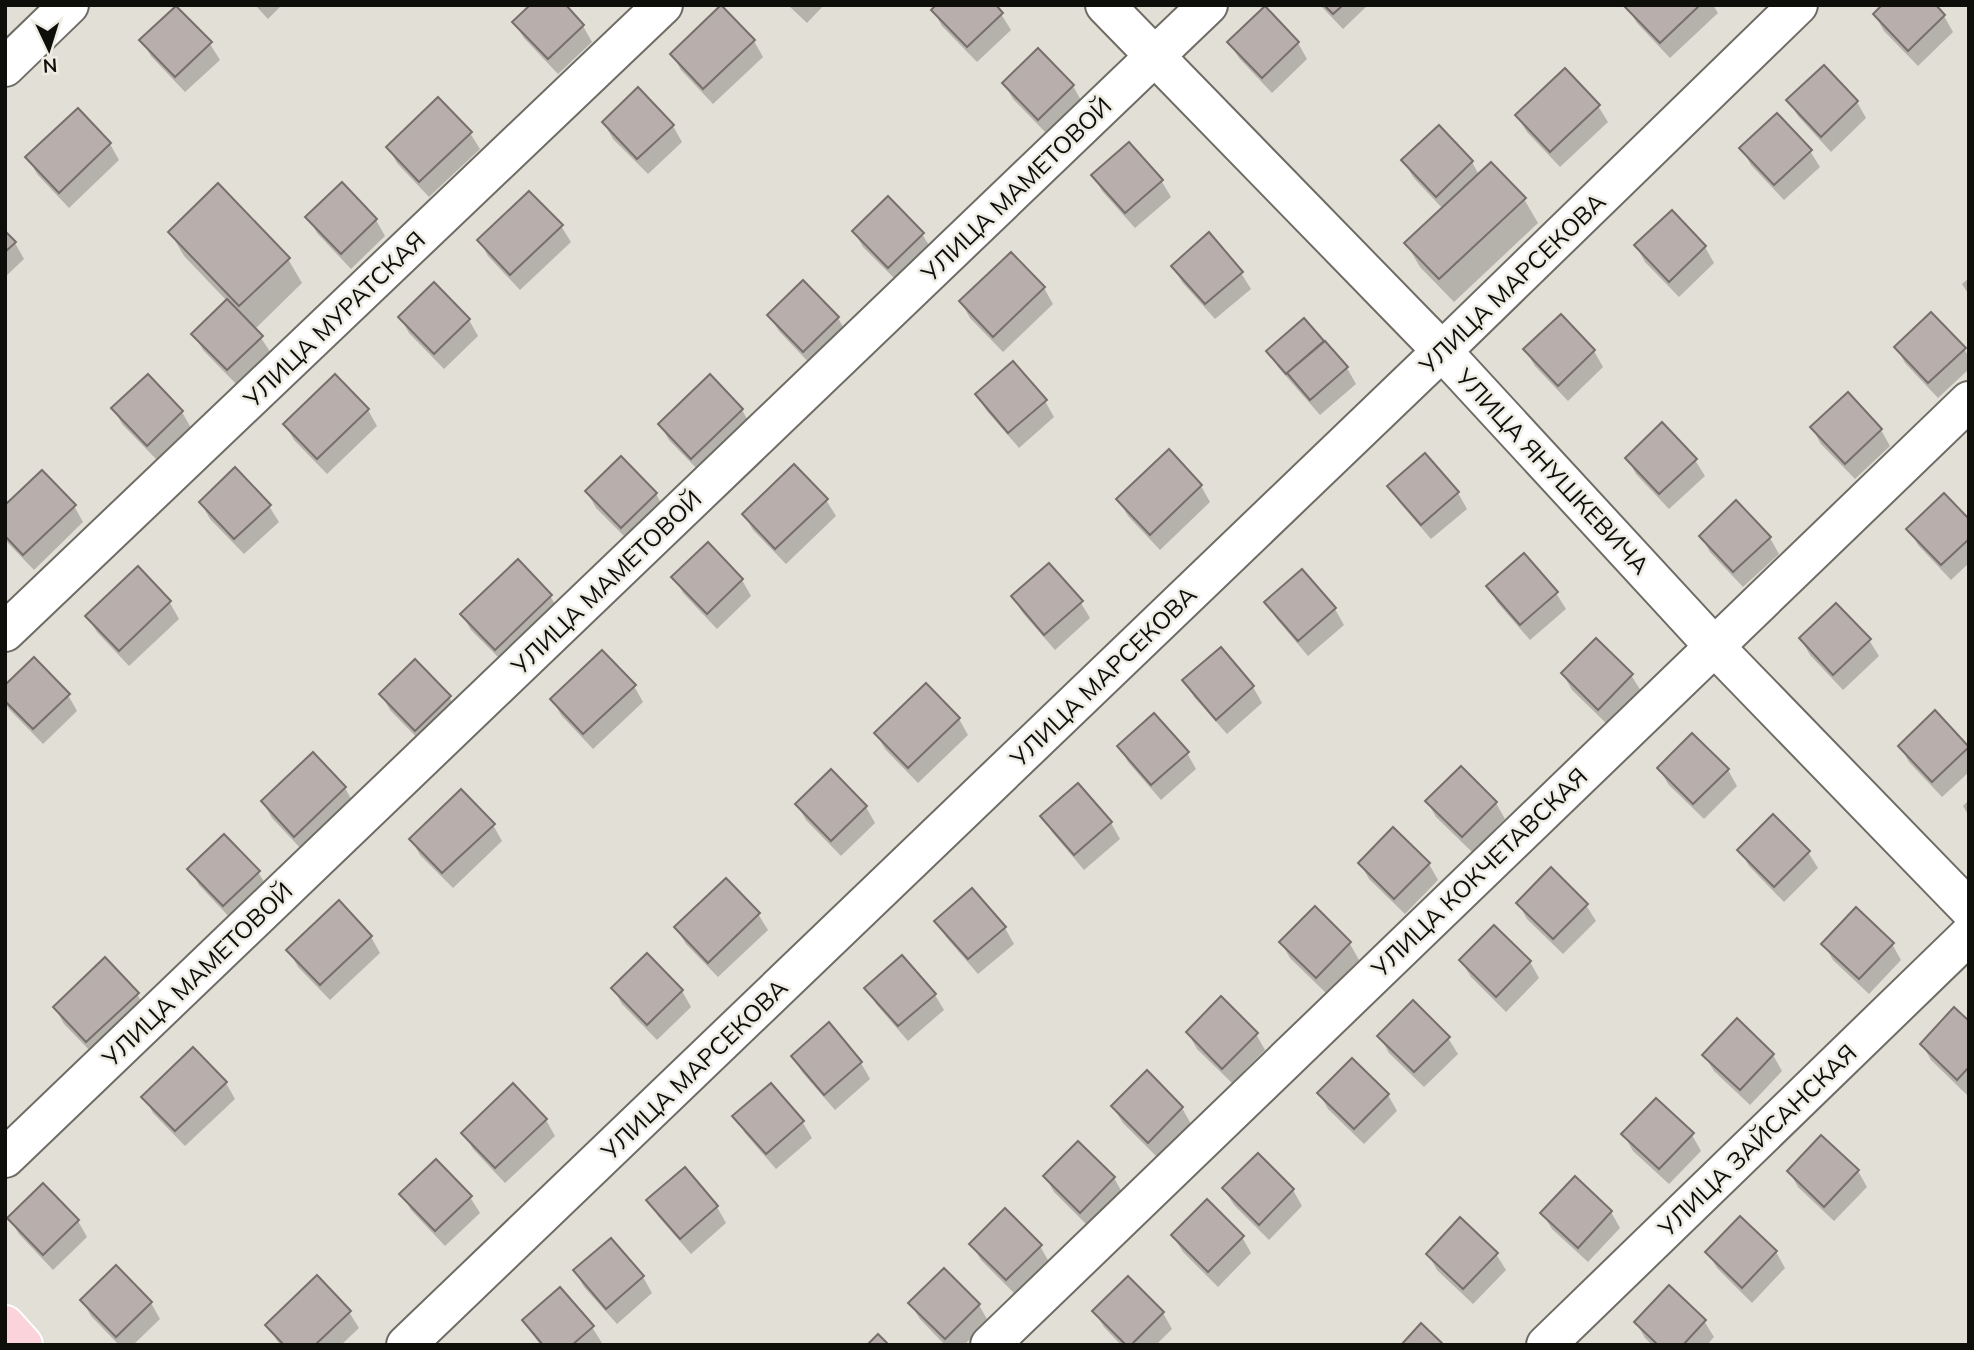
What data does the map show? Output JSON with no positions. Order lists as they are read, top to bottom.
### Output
{
  "streets": {
    "street": [
      "УЛИЦА МАМЕТОВОЙ",
      "УЛИЦА МАРСЕКОВА",
      "УЛИЦА МУРАТСКАЯ",
      "УЛИЦА ЯНУШКЕВИЧА",
      "УЛИЦА КОКЧЕТАВСКАЯ",
      "УЛИЦА ЗАЙСАНСКАЯ"
    ]
  },
  "crossings": [
    ["УЛИЦА МАМЕТОВОЙ", "УЛИЦА ЯНУШКЕВИЧА"],
    ["УЛИЦА МАРСЕКОВА", "УЛИЦА ЯНУШКЕВИЧА"],
    ["УЛИЦА ЯНУШКЕВИЧА", "УЛИЦА КОКЧЕТАВСКАЯ"]
  ],
  "north": "bottom"
}
